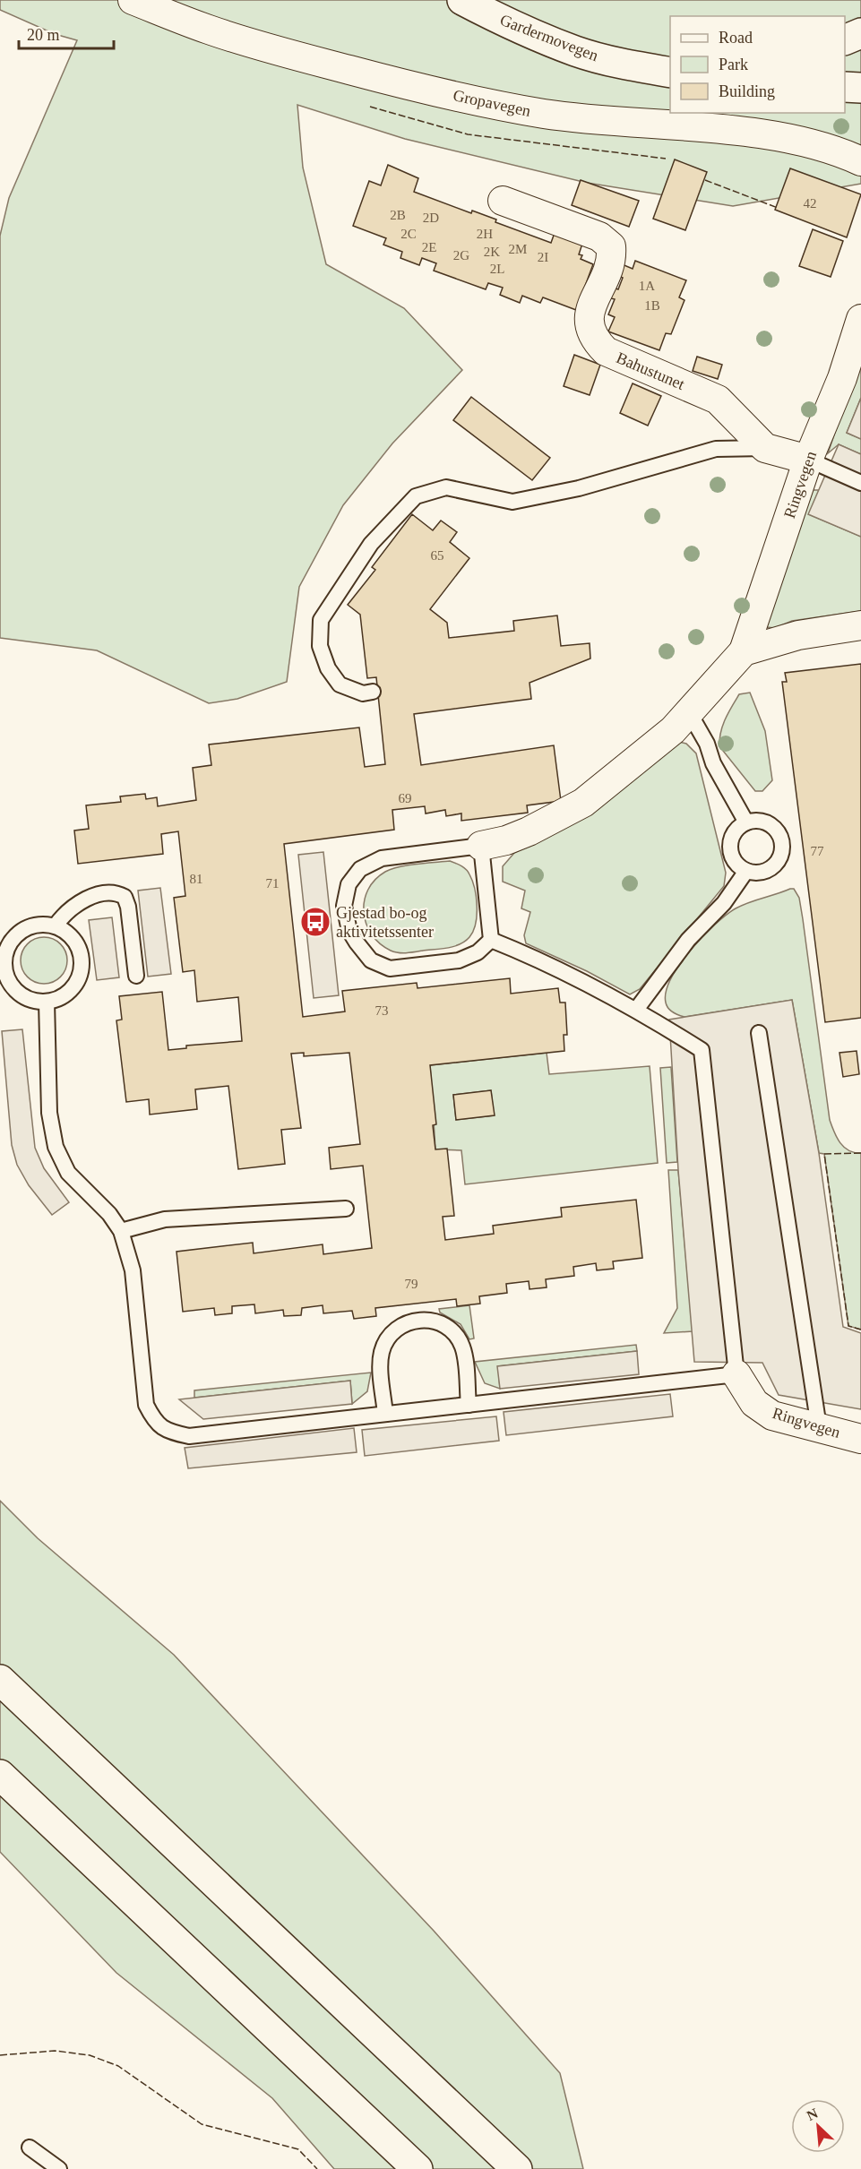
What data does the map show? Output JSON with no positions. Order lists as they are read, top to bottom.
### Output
{
  "streets": {
    "main road": ["Gardermovegen"],
    "street": ["Gropavegen", "Bahustunet", "Ringvegen"]
  },
  "crossings": [
    ["Bahustunet", "Ringvegen"]
  ],
  "places": {
    "bus stop": ["Gjestad bo-og aktivitetssenter"]
  },
  "house_numbers": [
    "42",
    "2B",
    "2D",
    "2C",
    "2H",
    "2E",
    "2M",
    "2K",
    "2G",
    "2I",
    "2L",
    "1A",
    "1B",
    "65",
    "69",
    "77",
    "81",
    "71",
    "73",
    "79"
  ],
  "legend": ["Road", "Park", "Building"],
  "scale_bar": "20 m",
  "north": "top left"
}
